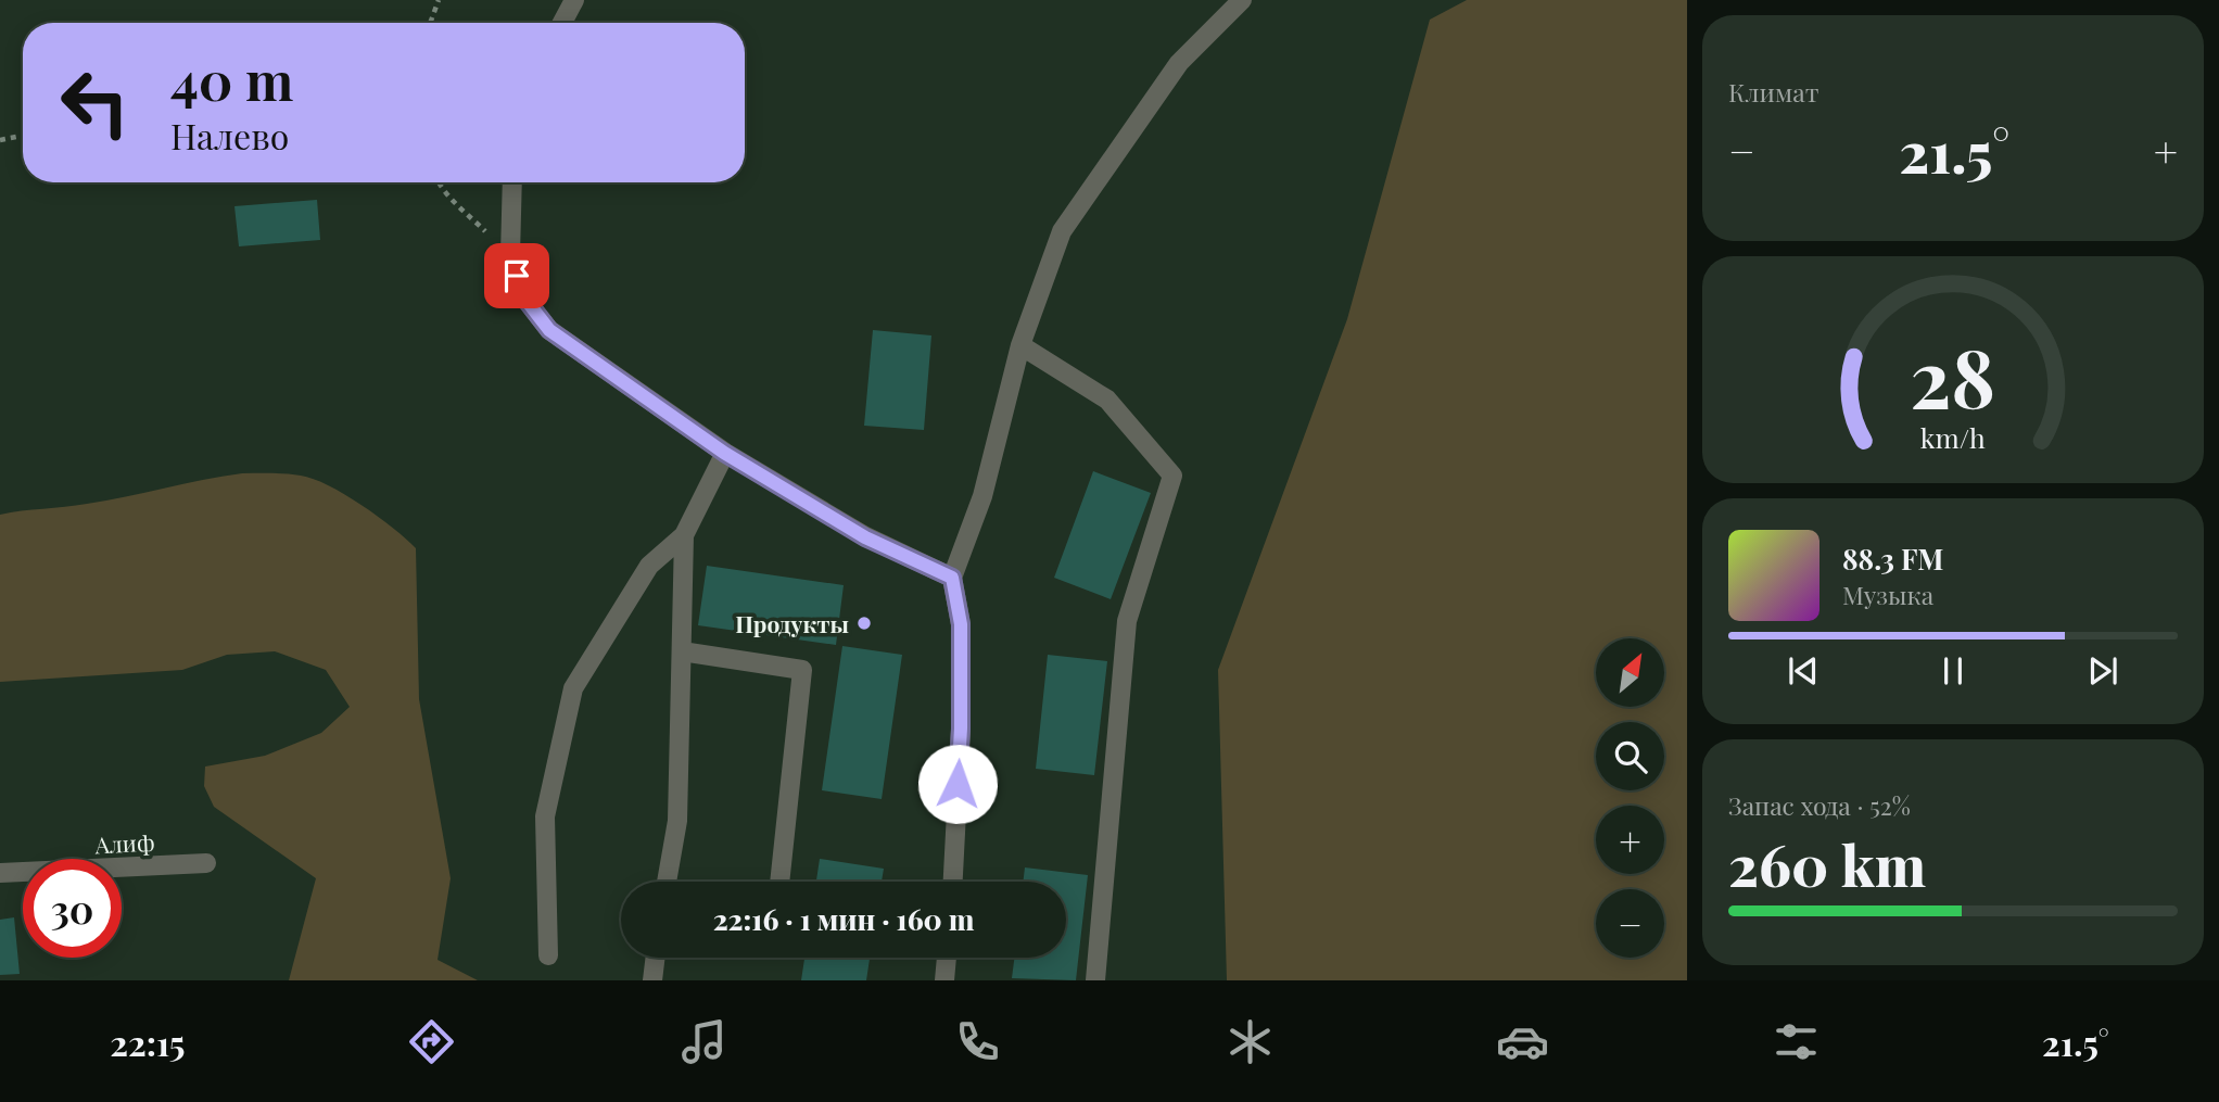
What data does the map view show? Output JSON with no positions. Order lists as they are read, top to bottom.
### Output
{
  "streets": {
    "street": ["Алиф"]
  },
  "places": ["Продукты"],
  "north": "top right",
  "page": {
    "tile": [
      "Климат",
      ["Запас хода · 52%", "260 km"]
    ],
    "turn": ["40 m", "Налево"],
    "heat": ["−", "21.5°", "+"],
    "song": ["88.3 FM", "Музыка"],
    "map_buttons": ["+", "−"],
    "limit": "30",
    "trip": "22:16 · 1 мин · 160 m",
    "tabs": ["22:15", "21.5°"],
    "gauge": ["28", "km/h"]
  }
}
